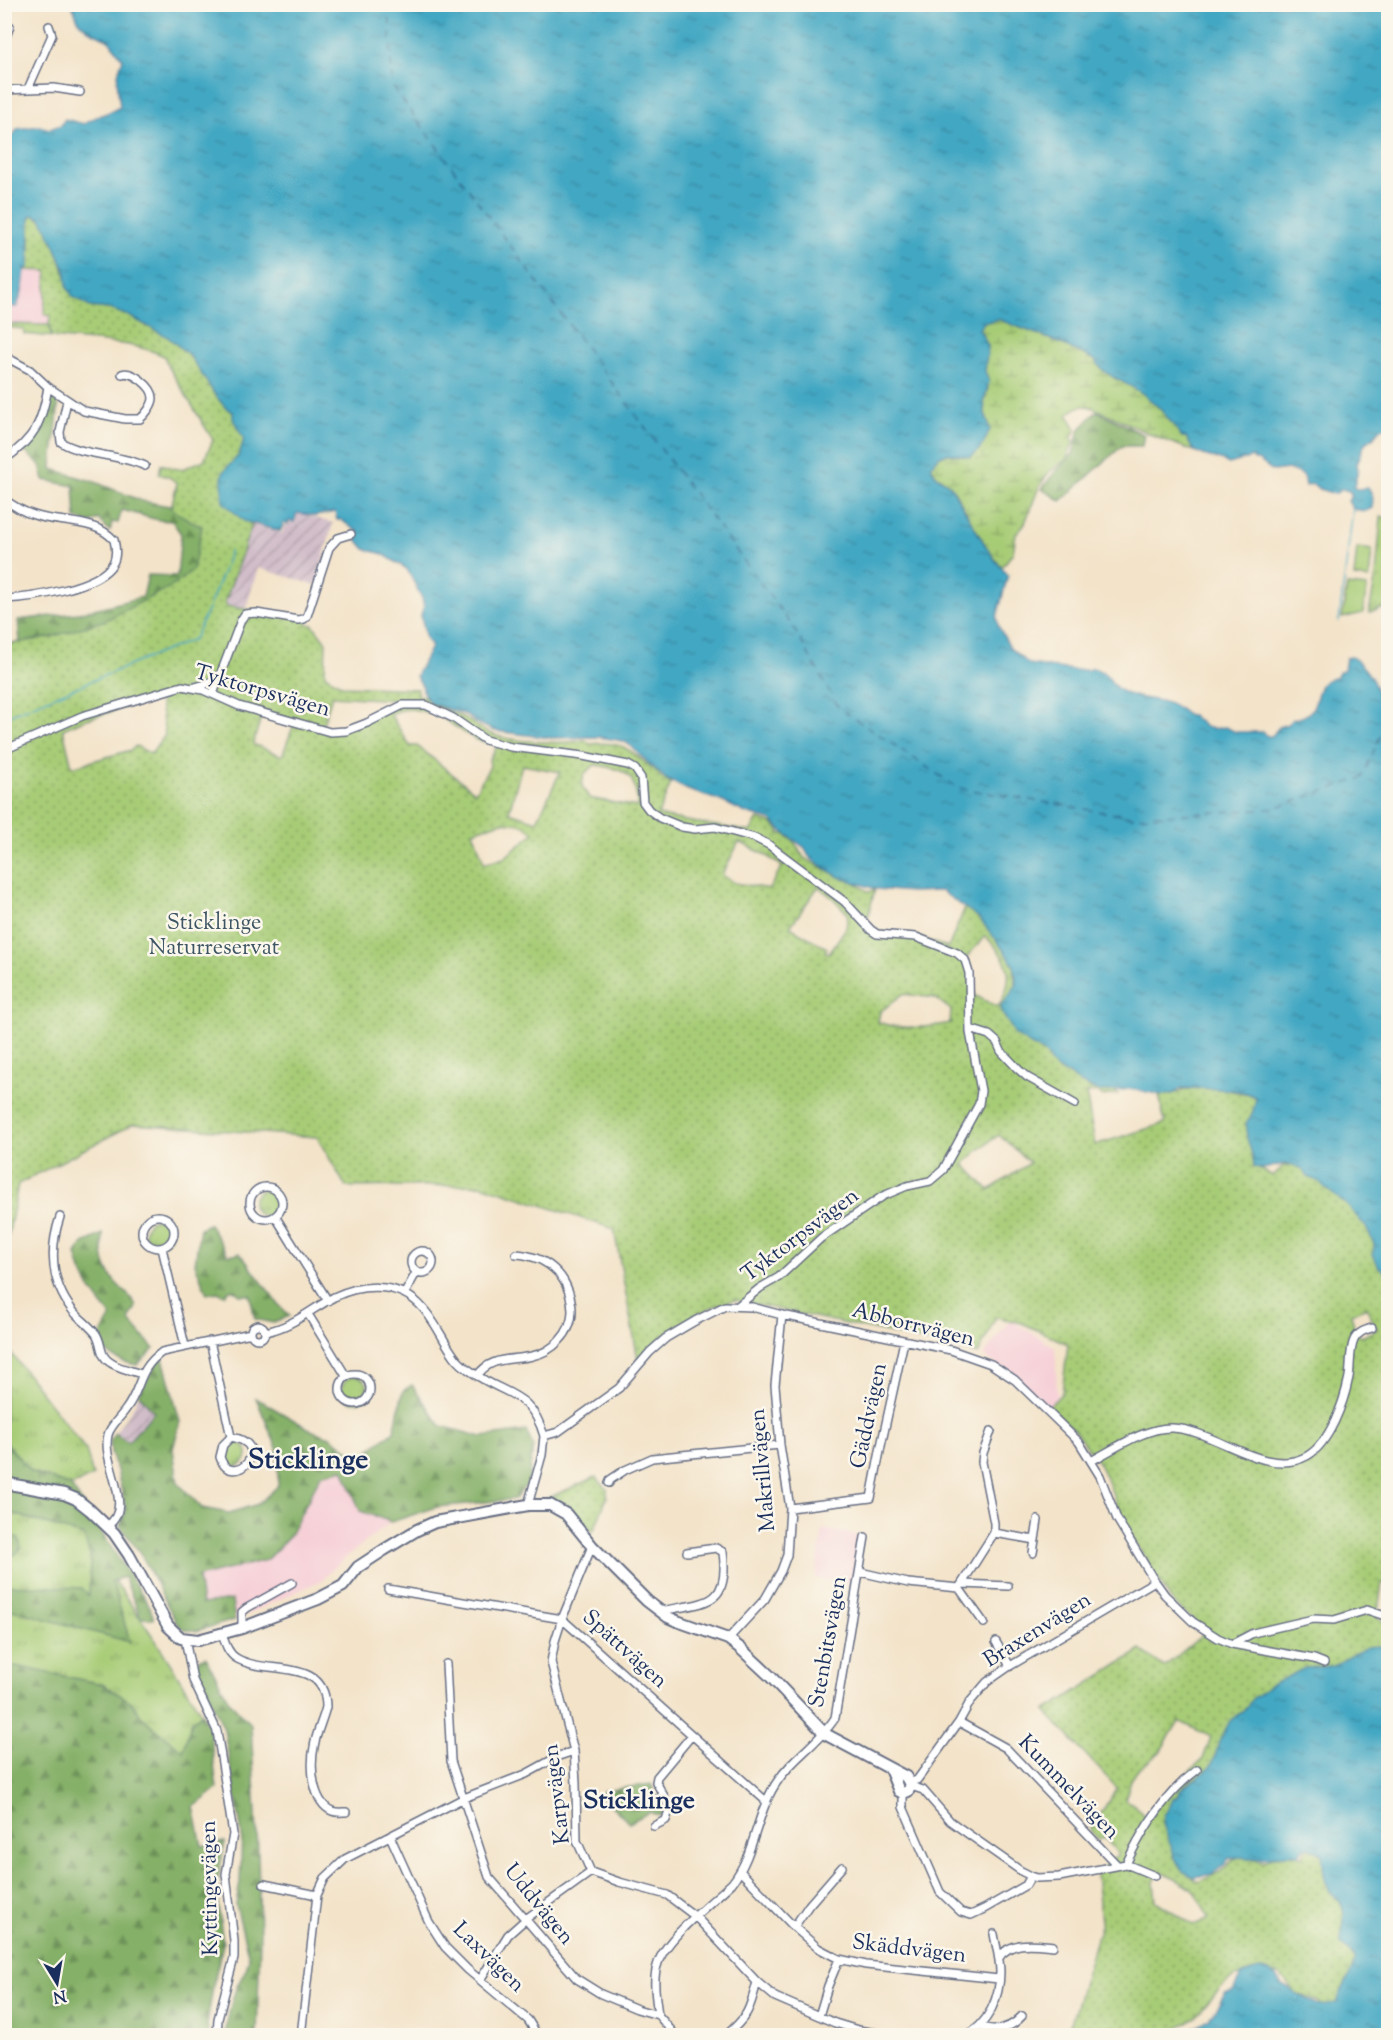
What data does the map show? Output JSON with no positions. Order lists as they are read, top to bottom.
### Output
{
  "streets": {
    "street": [
      "Tyktorpsvägen",
      "Abborrvägen",
      "Gäddvägen",
      "Makrillvägen",
      "Braxenvägen",
      "Stenbitsvägen",
      "Spättvägen",
      "Kummelvägen",
      "Karpvägen",
      "Kyttingevägen",
      "Uddvägen",
      "Skäddvägen",
      "Laxvägen"
    ]
  },
  "crossings": [
    ["Tyktorpsvägen", "Abborrvägen"],
    ["Abborrvägen", "Gäddvägen"],
    ["Abborrvägen", "Makrillvägen"],
    ["Abborrvägen", "Braxenvägen"],
    ["Gäddvägen", "Makrillvägen"],
    ["Braxenvägen", "Kummelvägen"],
    ["Stenbitsvägen", "Spättvägen"],
    ["Stenbitsvägen", "Karpvägen"],
    ["Stenbitsvägen", "Uddvägen"],
    ["Stenbitsvägen", "Skäddvägen"],
    ["Spättvägen", "Karpvägen"]
  ],
  "districts": ["Sticklinge", "Sticklinge"],
  "parks": ["Sticklinge Naturreservat"],
  "north": "bottom"
}
